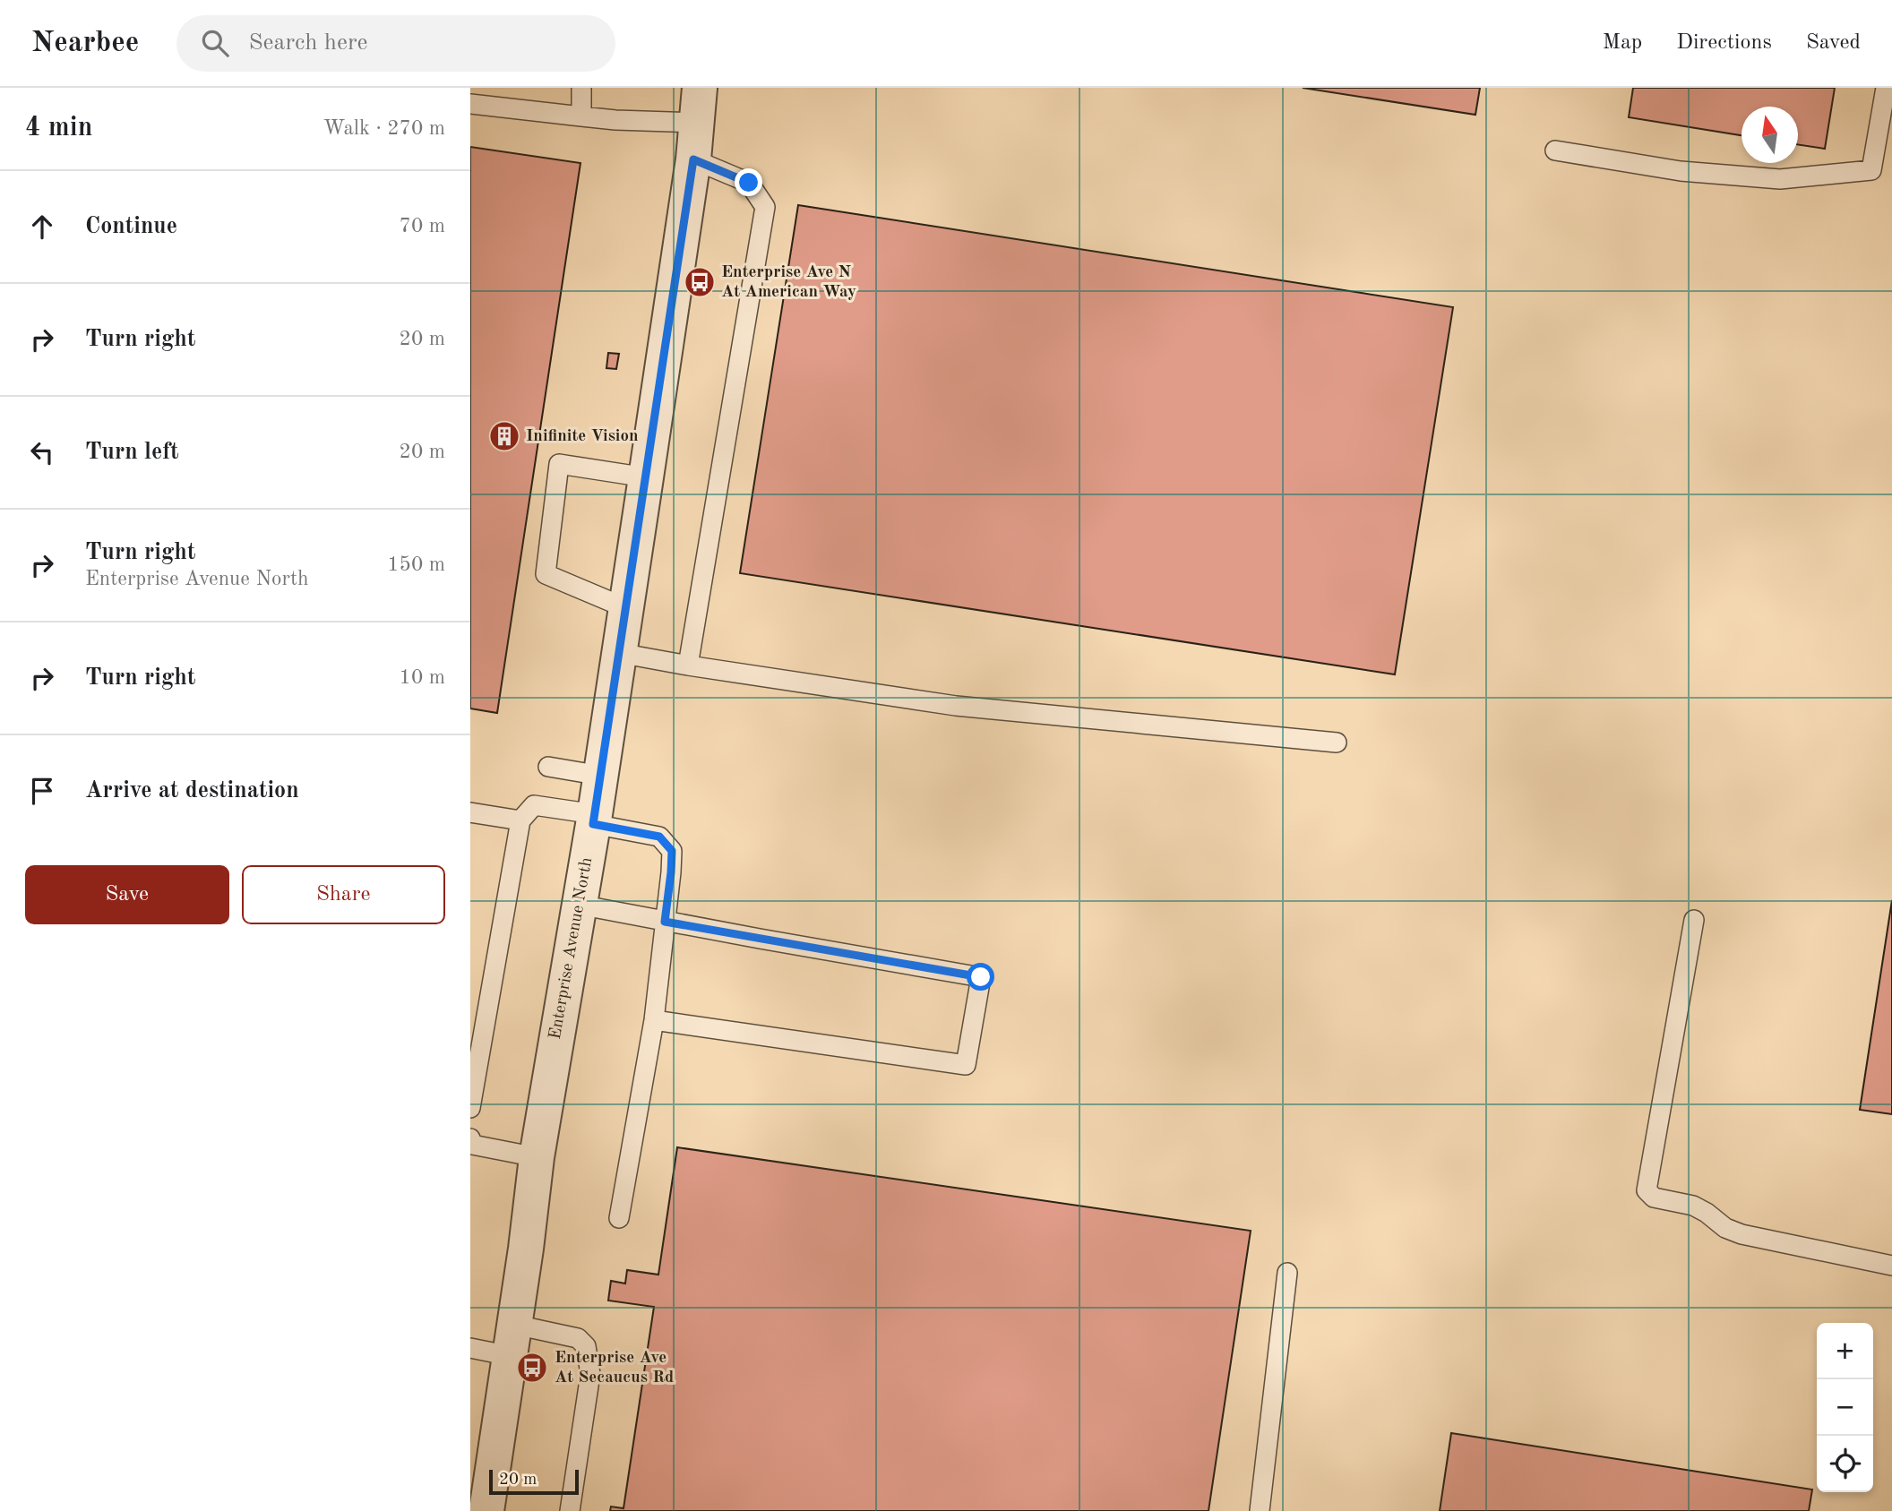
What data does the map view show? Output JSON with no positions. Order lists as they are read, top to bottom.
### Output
{
  "streets": {
    "street": ["Enterprise Avenue North"]
  },
  "places": {
    "bus stop": ["Enterprise Ave N At American Way", "Enterprise Ave At Secaucus Rd"],
    "building": ["Inifinite Vision"]
  },
  "scale_bar": "20 m",
  "north": "top",
  "page": {
    "header": "Nearbee",
    "search": "Search here",
    "nav": ["Map", "Directions", "Saved"],
    "heading": ["4 min", "Walk · 270 m"],
    "list": [
      ["Continue", "70 m"],
      ["Turn right", "20 m"],
      ["Turn left", "20 m"],
      ["Turn right", "Enterprise Avenue North", "150 m"],
      ["Turn right", "10 m"],
      "Arrive at destination"
    ],
    "buttons": ["Save", "Share"],
    "map_buttons": ["+", "−"],
    "scale": "20 m"
  }
}
